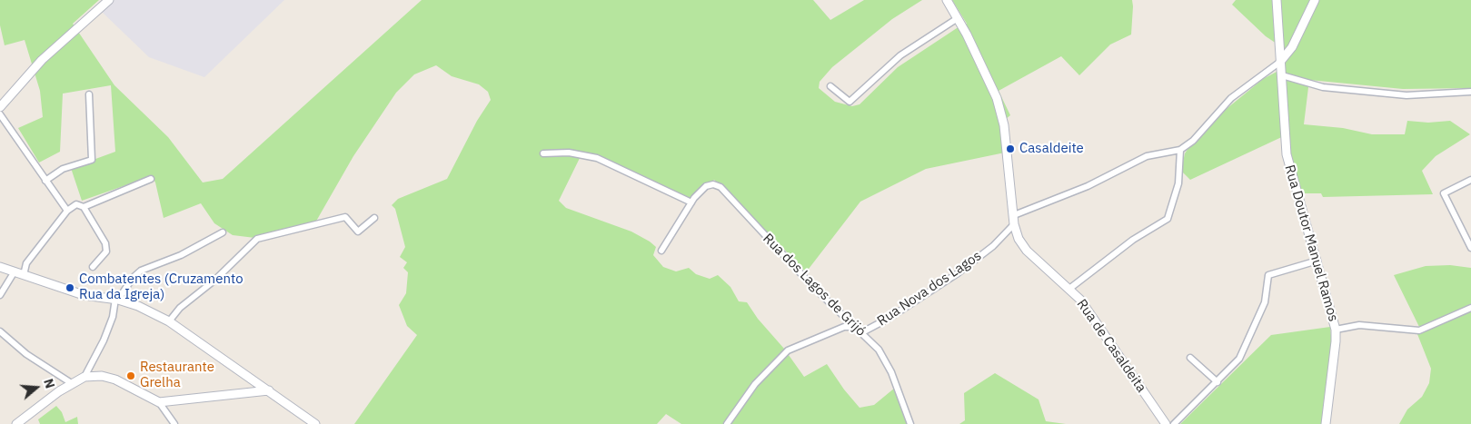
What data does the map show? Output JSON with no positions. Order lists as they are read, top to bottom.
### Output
{
  "streets": {
    "main road": ["Rua Doutor Manuel Ramos", "Rua de Casaldeita"],
    "street": ["Rua dos Lagos de Grijó", "Rua Nova dos Lagos"]
  },
  "crossings": [
    ["Rua dos Lagos de Grijó", "Rua Nova dos Lagos"],
    ["Rua Nova dos Lagos", "Rua de Casaldeita"]
  ],
  "places": ["Casaldeite", "Combatentes (Cruzamento Rua da Igreja)", "Restaurante Grelha"],
  "north": "right"
}
